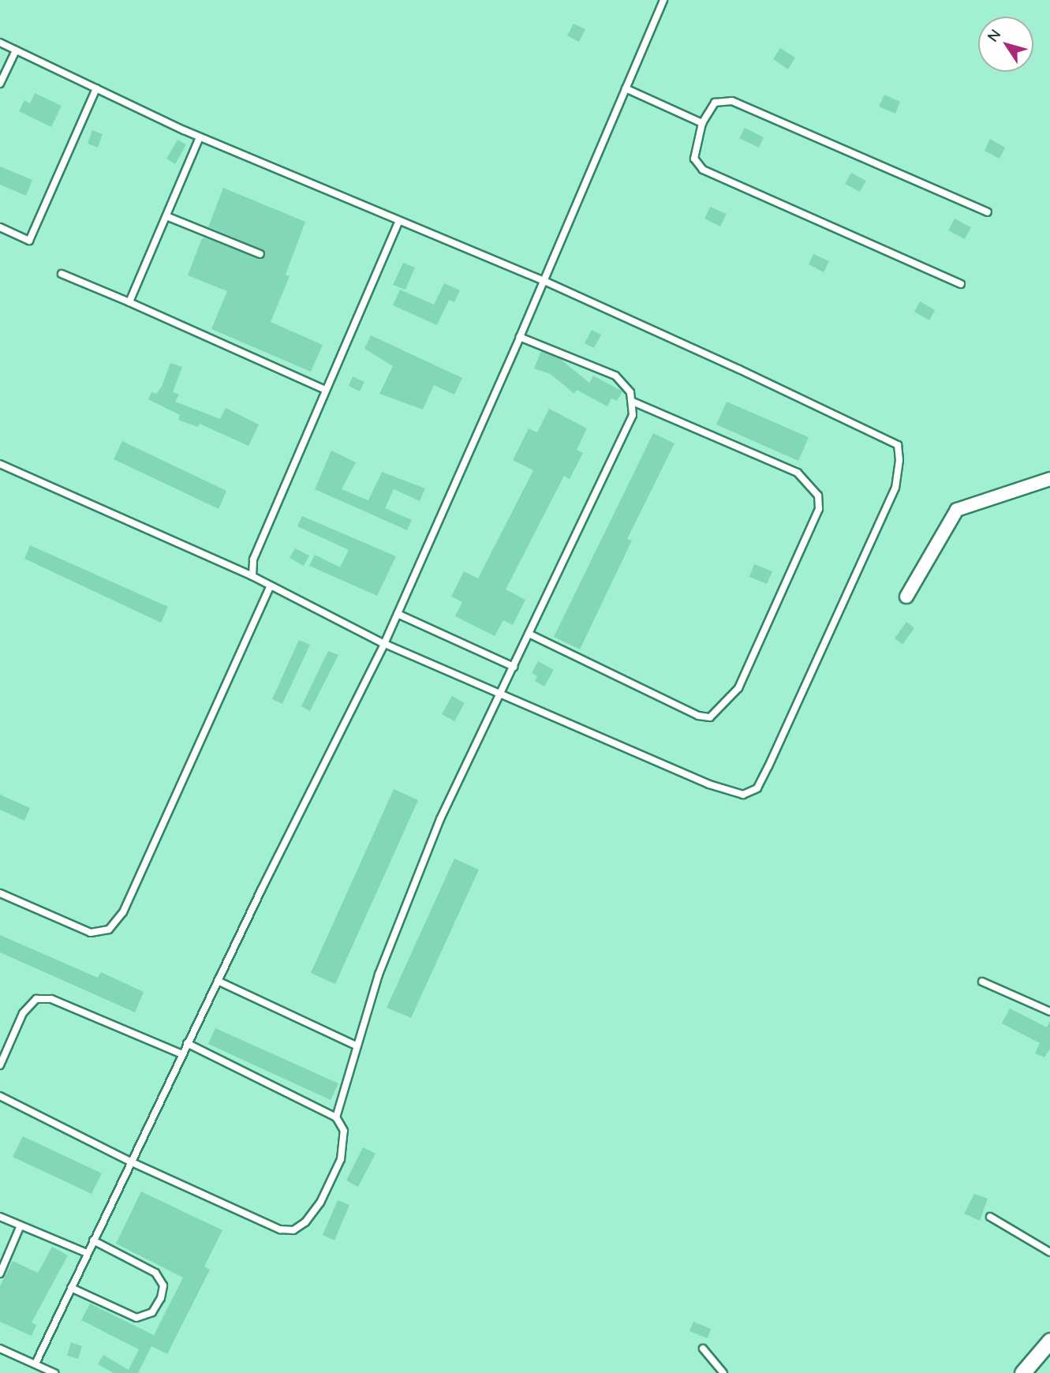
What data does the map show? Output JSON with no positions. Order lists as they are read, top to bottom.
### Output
{
  "north": "top left"
}
